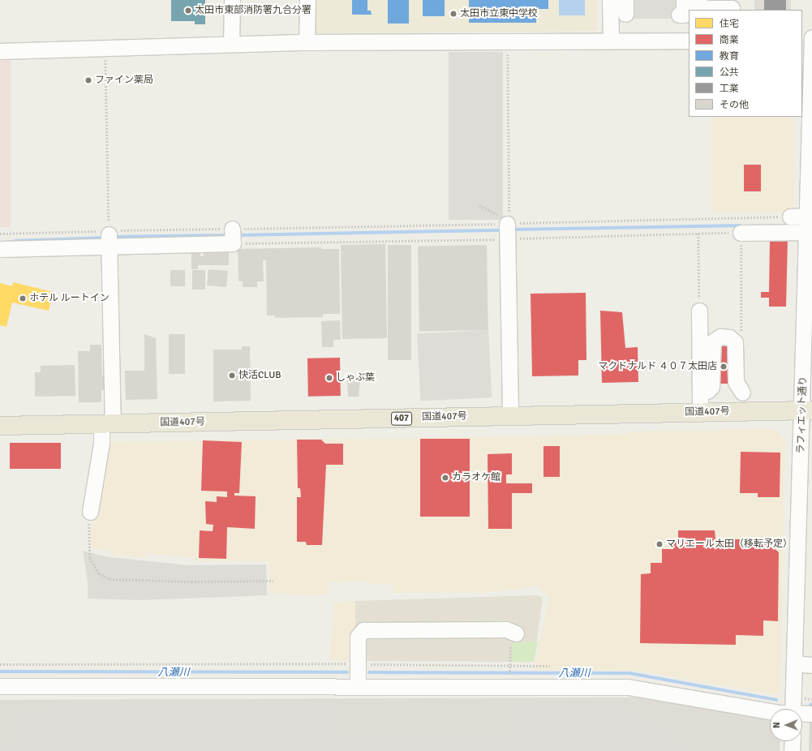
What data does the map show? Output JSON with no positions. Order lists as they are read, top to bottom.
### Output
{
  "streets": {
    "highway": ["国道407号", "407"],
    "street": ["ラフィエット通り"]
  },
  "crossings": [
    ["国道407号", "ラフィエット通り"]
  ],
  "water": ["八瀬川"],
  "places": [
    "太田市東部消防署九合分署",
    "太田市立東中学校",
    "ファイン薬局",
    "ホテル ルートイン",
    "マクドナルド ４０７太田店",
    "快活CLUB",
    "しゃぶ葉",
    "カラオケ館",
    "マリエール太田（移転予定）"
  ],
  "legend": [
    "住宅",
    "商業",
    "教育",
    "公共",
    "工業",
    "その他"
  ],
  "north": "left"
}
